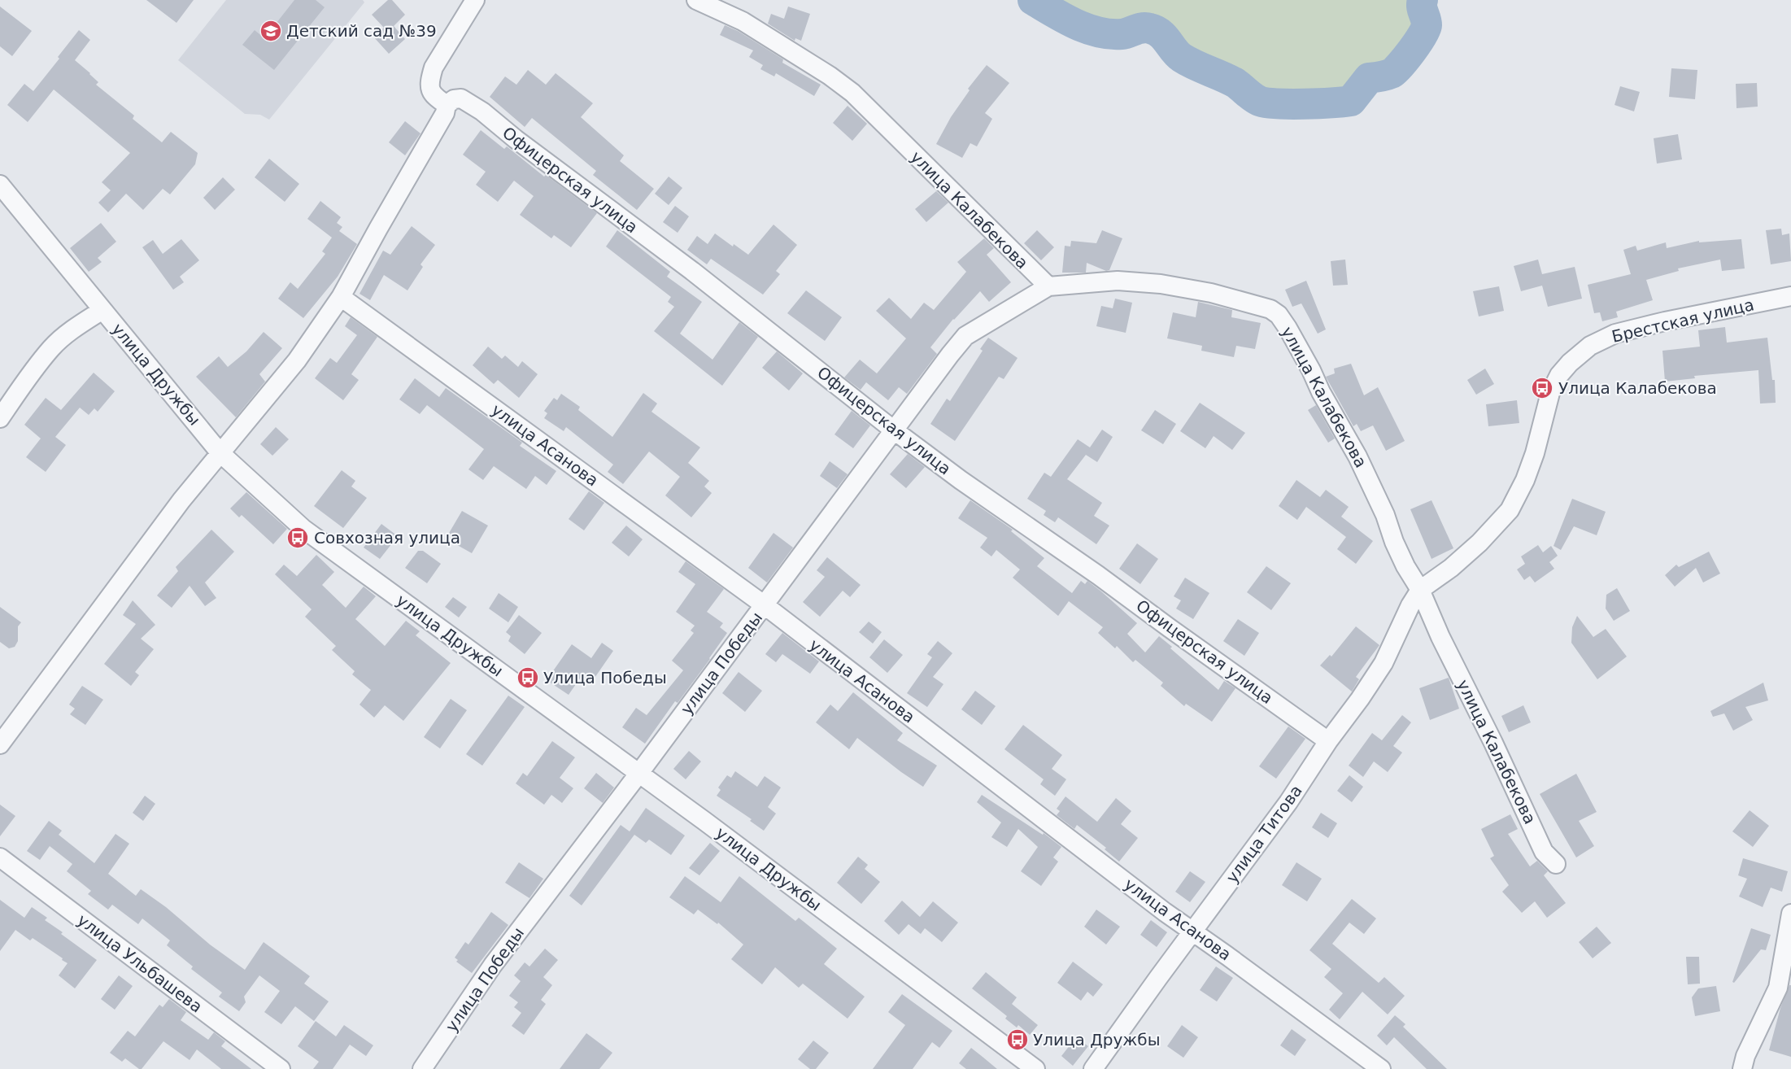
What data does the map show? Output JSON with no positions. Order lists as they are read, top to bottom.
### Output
{
  "streets": {
    "street": [
      "Офицерская улица",
      "улица Калабекова",
      "Брестская улица",
      "улица Дружбы",
      "улица Асанова",
      "улица Победы",
      "улица Титова",
      "улица Ульбашева"
    ]
  },
  "crossings": [
    ["Офицерская улица", "улица Победы"],
    ["Офицерская улица", "улица Титова"],
    ["улица Калабекова", "Брестская улица"],
    ["улица Калабекова", "улица Победы"],
    ["улица Калабекова", "улица Титова"],
    ["Брестская улица", "улица Титова"],
    ["улица Дружбы", "улица Победы"],
    ["улица Асанова", "улица Победы"],
    ["улица Асанова", "улица Титова"]
  ],
  "places": {
    "school or university": ["Детский сад №39"],
    "bus stop": [
      "Улица Калабекова",
      "Совхозная улица",
      "Улица Победы",
      "Улица Дружбы"
    ]
  }
}
